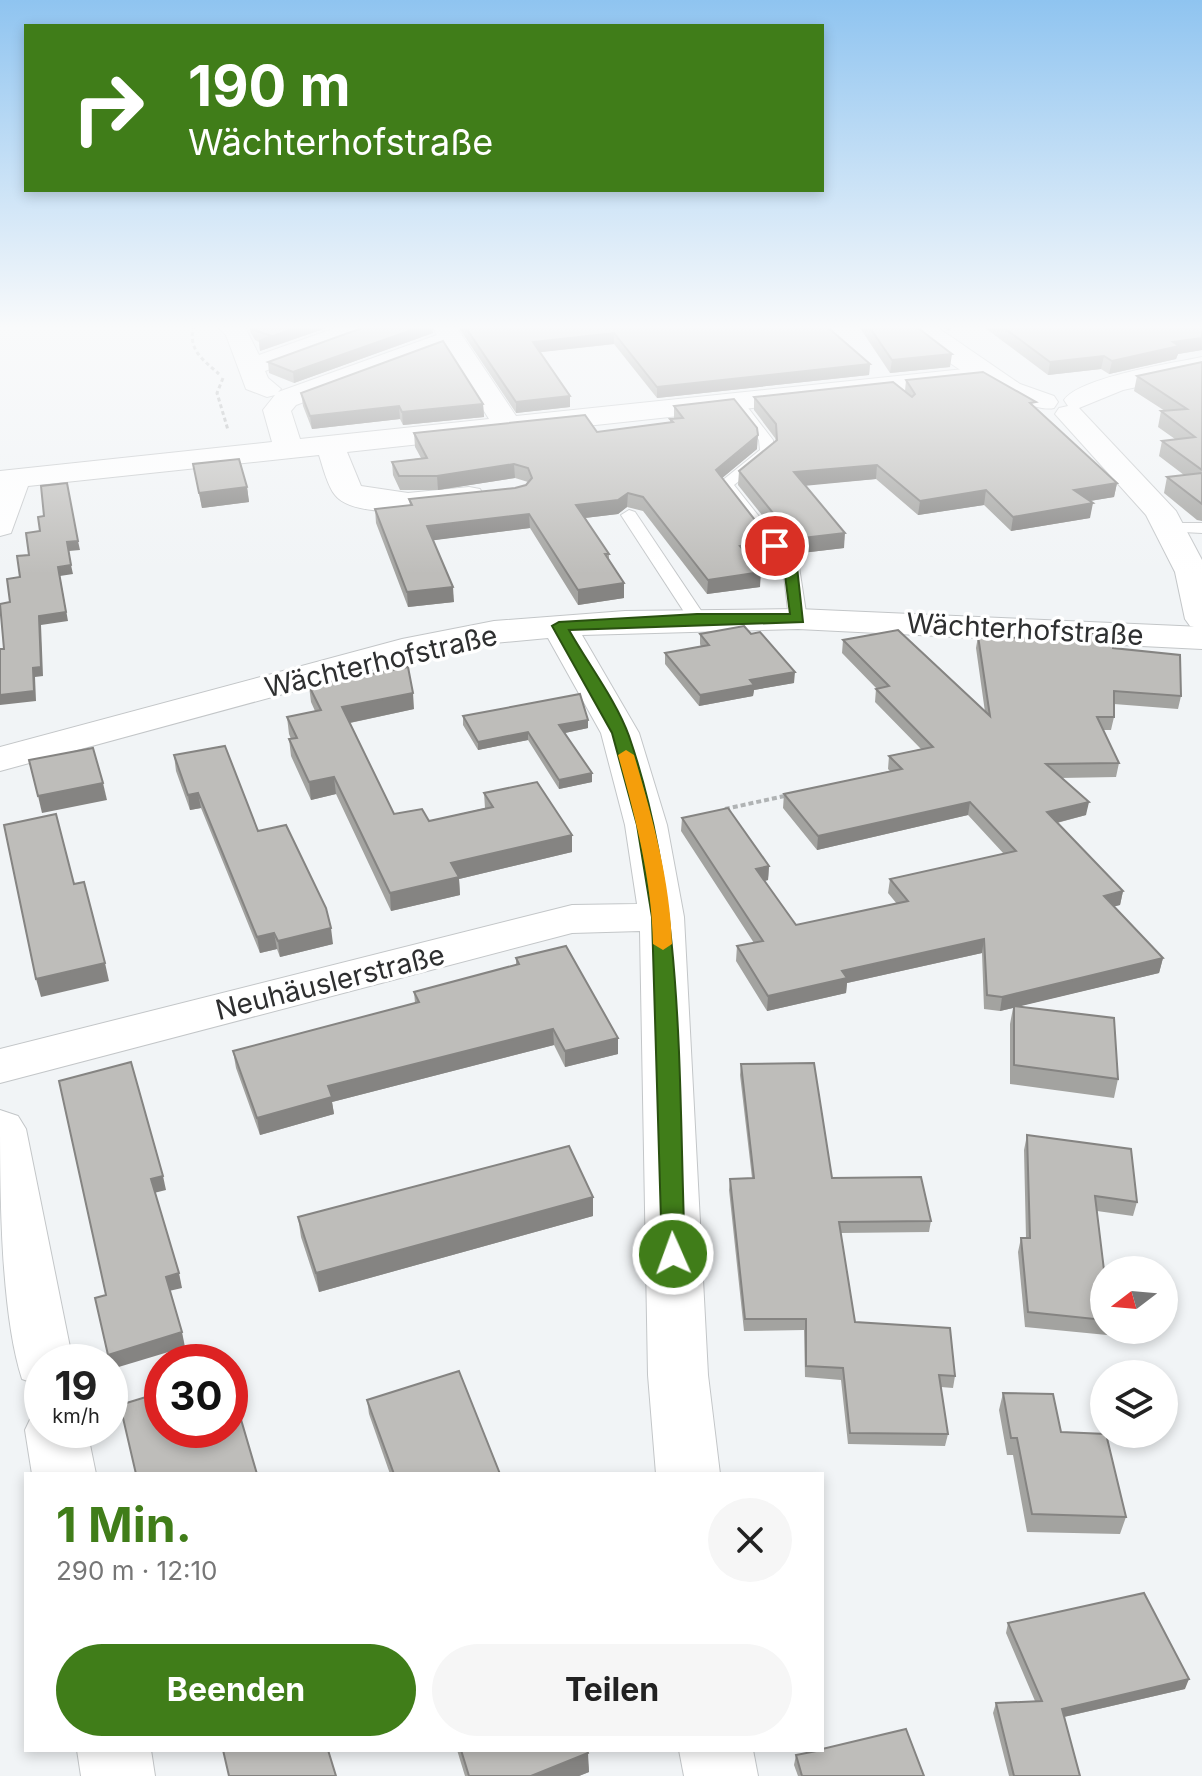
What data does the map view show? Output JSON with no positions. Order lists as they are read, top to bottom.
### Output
{
  "streets": {
    "street": ["Wächterhofstraße", "Neuhäuslerstraße"]
  },
  "north": "left",
  "page": {
    "turn": ["190 m", "Wächterhofstraße"],
    "speed": "19 km/h",
    "limit": "30",
    "heading": ["1 Min.", "290 m · 12:10"],
    "buttons": ["Beenden", "Teilen"]
  }
}
